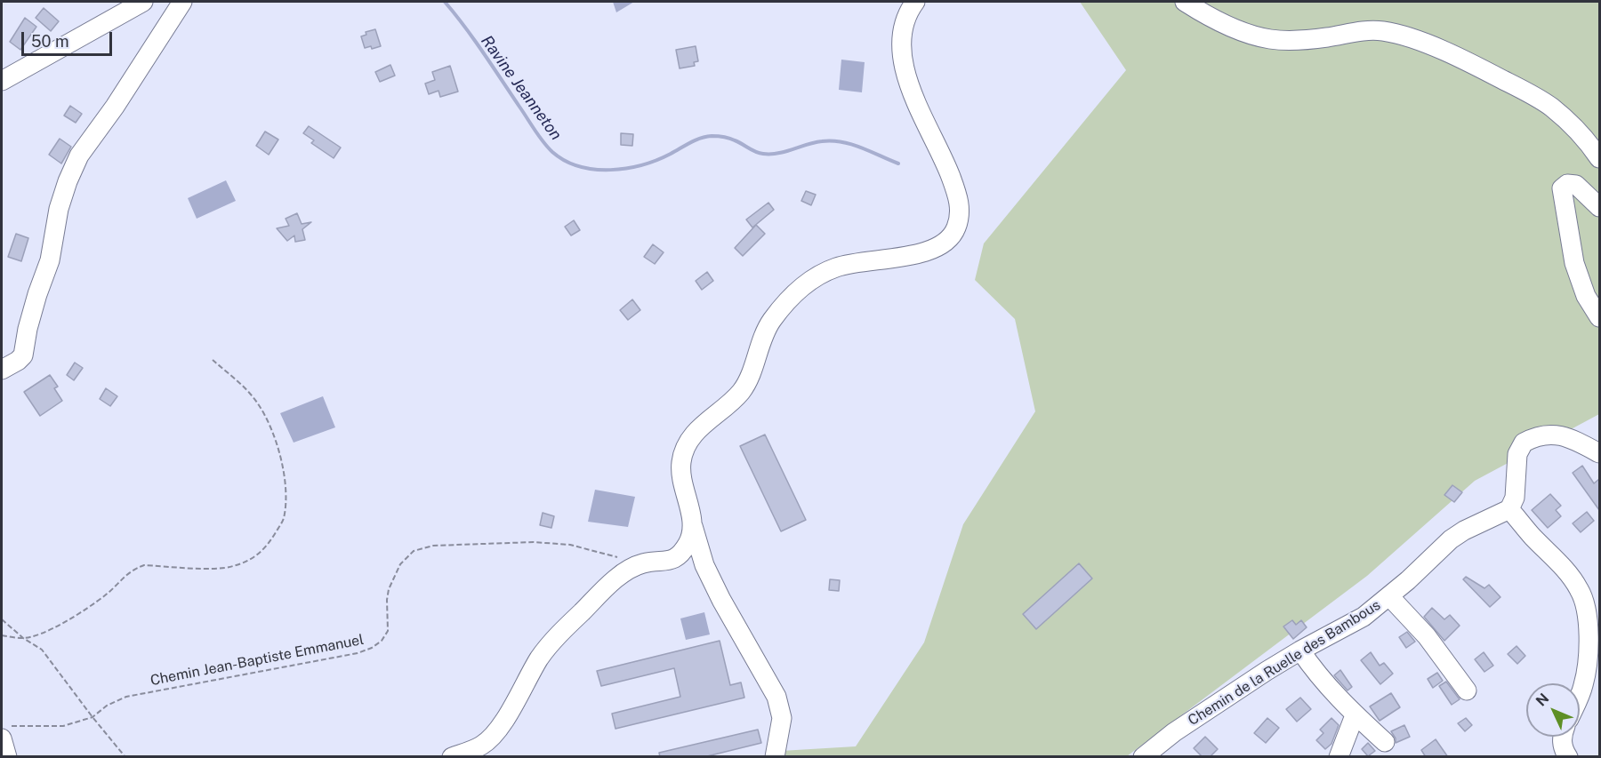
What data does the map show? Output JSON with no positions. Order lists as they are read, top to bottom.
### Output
{
  "streets": {
    "street": ["Chemin de la Ruelle des Bambous"],
    "path": ["Chemin Jean-Baptiste Emmanuel"]
  },
  "water": ["Ravine Jeanneton"],
  "scale_bar": "50 m",
  "north": "top left"
}
